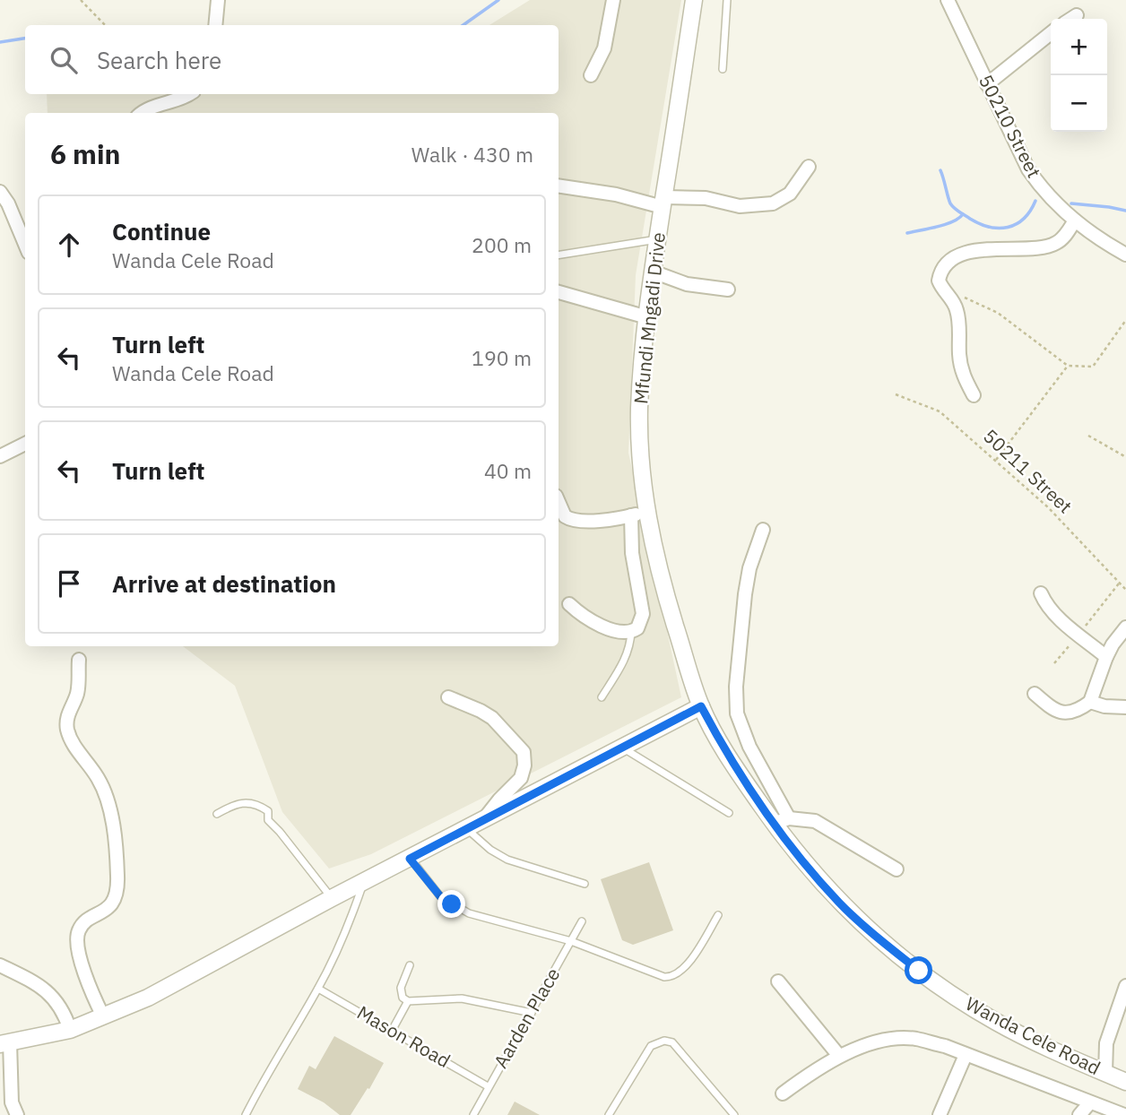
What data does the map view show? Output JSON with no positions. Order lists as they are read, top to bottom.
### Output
{
  "streets": {
    "street": ["50210 Street", "Mfundi Mngadi Drive", "Wanda Cele Road"],
    "lane": ["Aarden Place", "Mason Road"],
    "path": ["50211 Street"]
  },
  "crossings": [
    ["Mfundi Mngadi Drive", "Wanda Cele Road"],
    ["Aarden Place", "Mason Road"]
  ],
  "page": {
    "map_buttons": ["+", "−"],
    "search": "Search here",
    "heading": ["6 min", "Walk · 430 m"],
    "list": [
      ["Continue", "Wanda Cele Road", "200 m"],
      ["Turn left", "Wanda Cele Road", "190 m"],
      ["Turn left", "40 m"],
      "Arrive at destination"
    ]
  }
}
